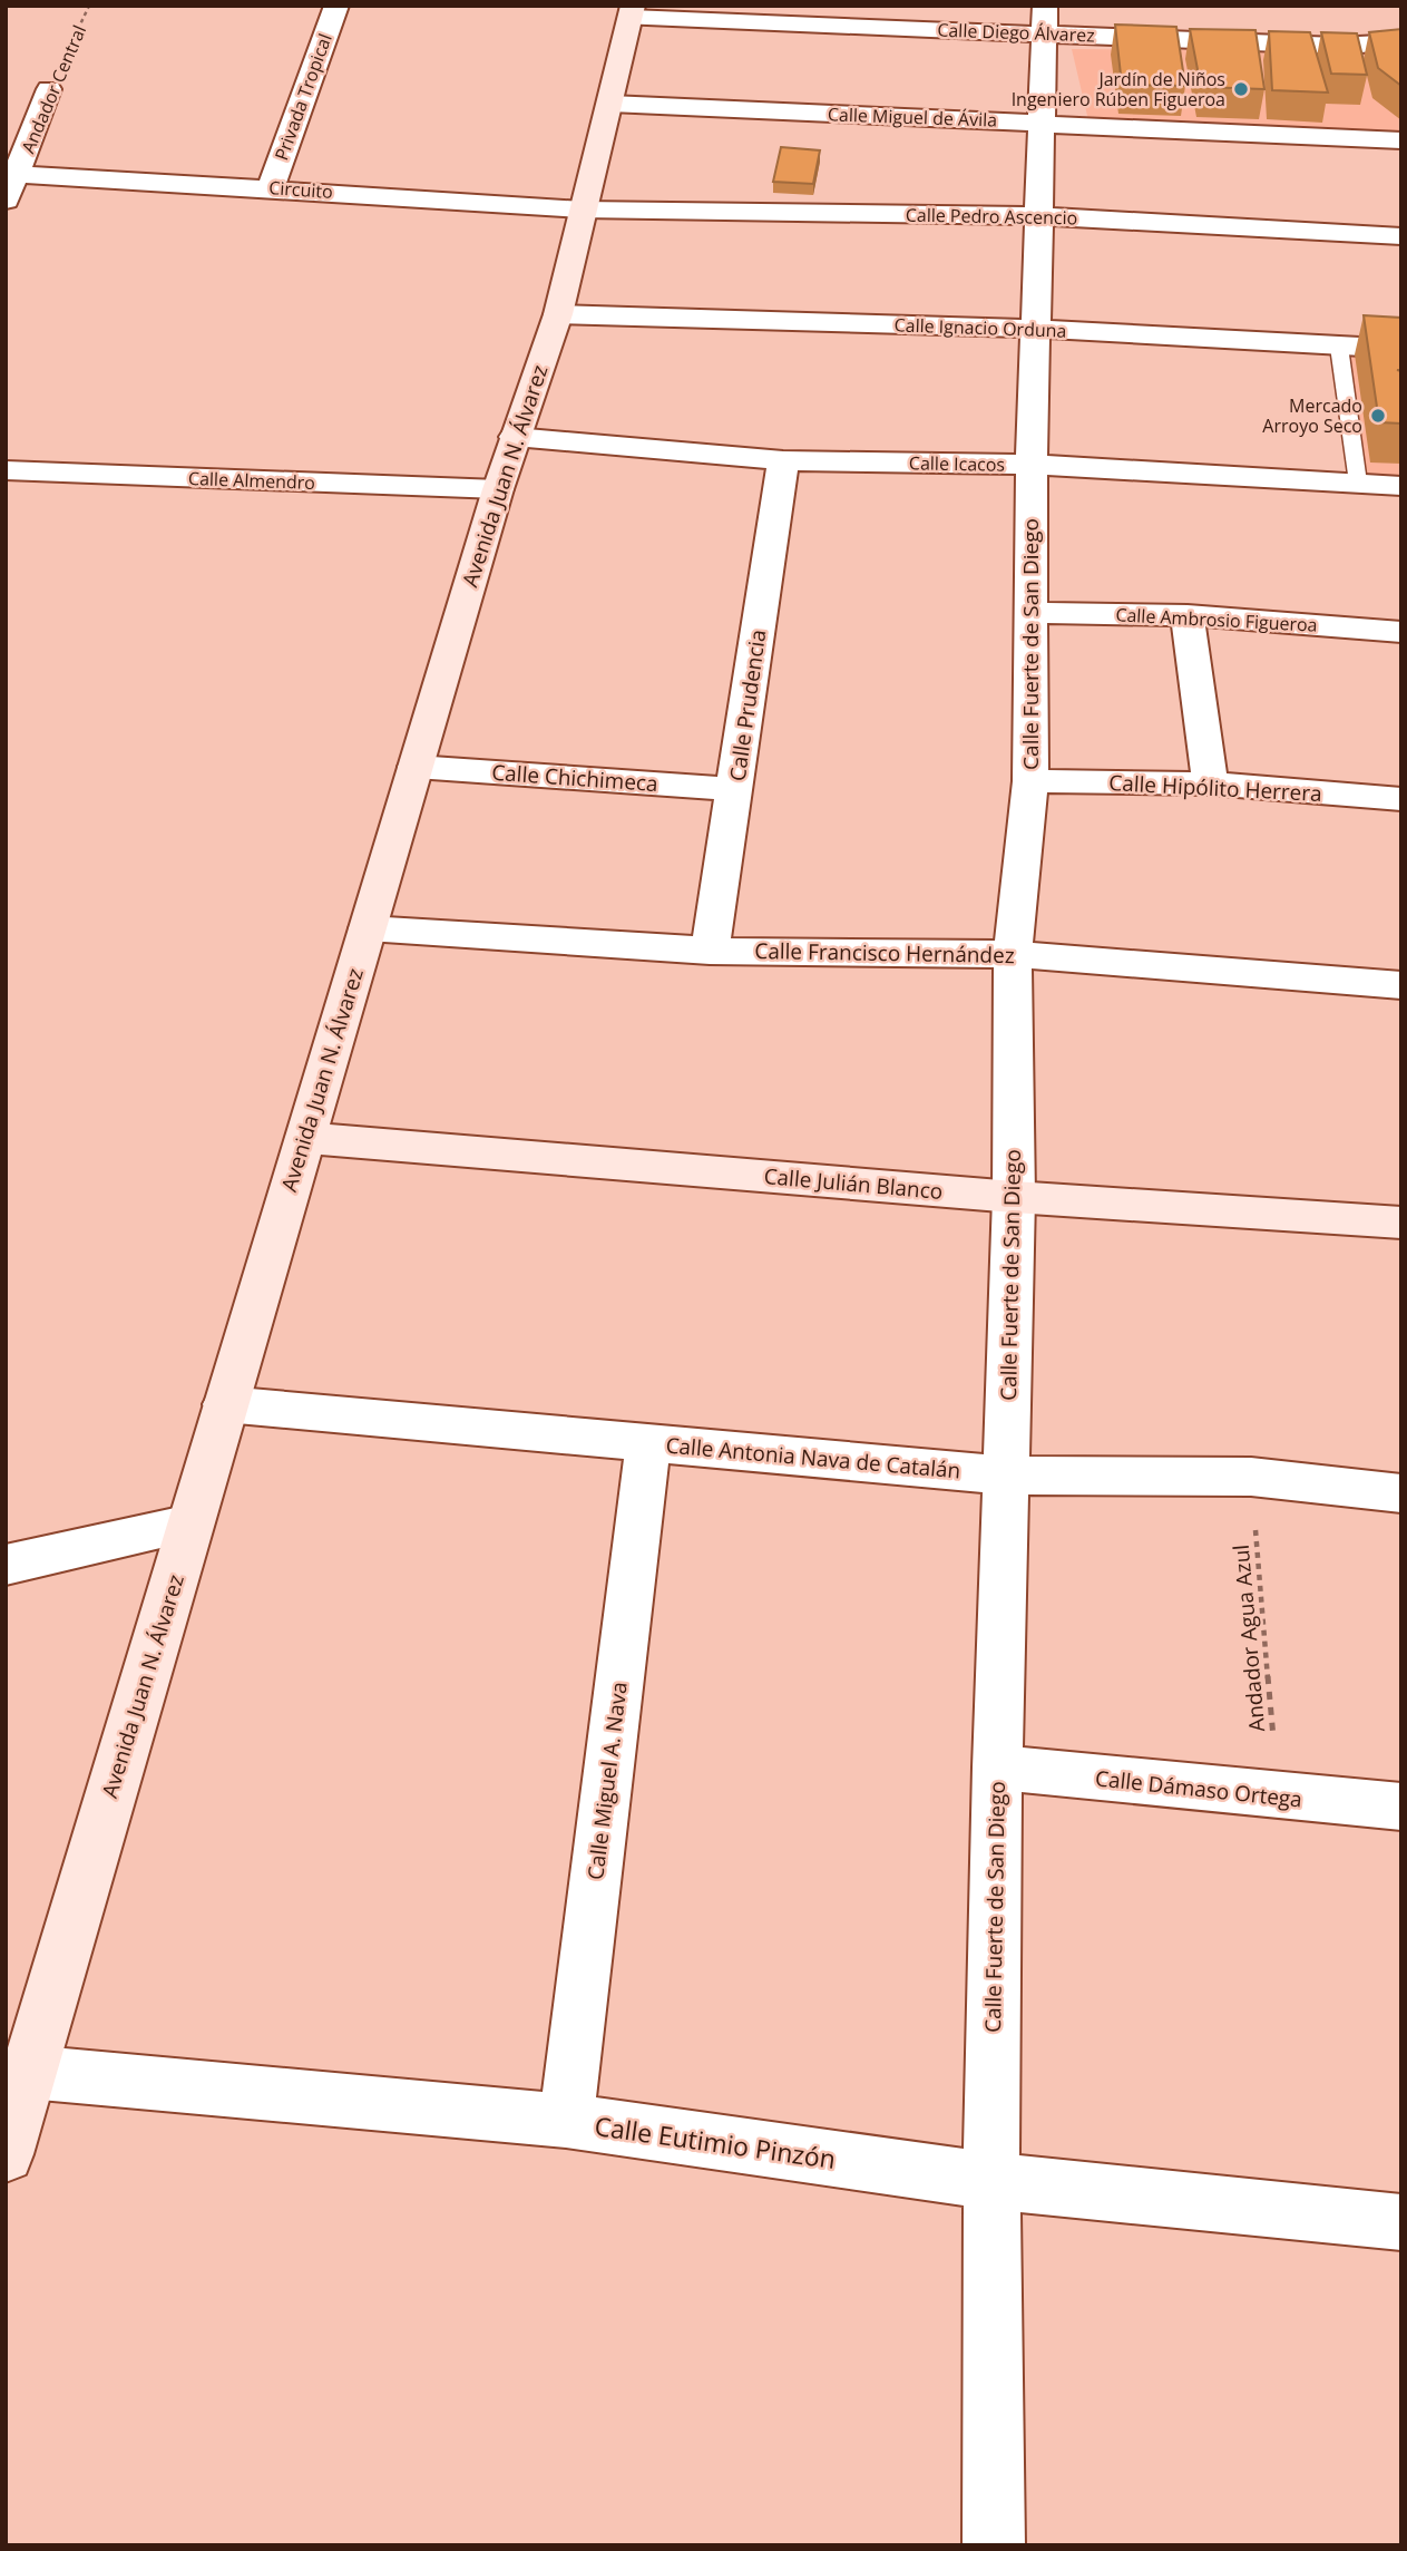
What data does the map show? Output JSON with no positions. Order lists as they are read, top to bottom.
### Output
{
  "streets": {
    "main road": ["Avenida Juan N. Álvarez", "Calle Julián Blanco"],
    "street": [
      "Calle Diego Álvarez",
      "Andador Central",
      "Privada Tropical",
      "Calle Miguel de Ávila",
      "Circuito",
      "Calle Pedro Ascencio",
      "Calle Ignacio Orduna",
      "Calle Icacos",
      "Calle Almendro",
      "Calle Ambrosio Figueroa",
      "Calle Fuerte de San Diego",
      "Calle Prudencia",
      "Calle Chichimeca",
      "Calle Hipólito Herrera",
      "Calle Francisco Hernández",
      "Calle Antonia Nava de Catalán",
      "Calle Miguel A. Nava",
      "Calle Dámaso Ortega",
      "Calle Eutimio Pinzón"
    ],
    "path": ["Andador Agua Azul"]
  },
  "crossings": [
    ["Calle Diego Álvarez", "Avenida Juan N. Álvarez"],
    ["Calle Diego Álvarez", "Calle Fuerte de San Diego"],
    ["Andador Central", "Circuito"],
    ["Privada Tropical", "Circuito"],
    ["Calle Miguel de Ávila", "Avenida Juan N. Álvarez"],
    ["Calle Miguel de Ávila", "Calle Fuerte de San Diego"],
    ["Circuito", "Calle Pedro Ascencio"],
    ["Circuito", "Avenida Juan N. Álvarez"],
    ["Calle Pedro Ascencio", "Avenida Juan N. Álvarez"],
    ["Calle Pedro Ascencio", "Calle Fuerte de San Diego"],
    ["Calle Ignacio Orduna", "Avenida Juan N. Álvarez"],
    ["Calle Ignacio Orduna", "Calle Fuerte de San Diego"],
    ["Calle Icacos", "Avenida Juan N. Álvarez"],
    ["Calle Icacos", "Calle Fuerte de San Diego"],
    ["Calle Icacos", "Calle Prudencia"],
    ["Avenida Juan N. Álvarez", "Calle Almendro"],
    ["Avenida Juan N. Álvarez", "Calle Chichimeca"],
    ["Avenida Juan N. Álvarez", "Calle Francisco Hernández"],
    ["Avenida Juan N. Álvarez", "Calle Julián Blanco"],
    ["Avenida Juan N. Álvarez", "Calle Antonia Nava de Catalán"],
    ["Avenida Juan N. Álvarez", "Calle Eutimio Pinzón"],
    ["Calle Ambrosio Figueroa", "Calle Fuerte de San Diego"],
    ["Calle Fuerte de San Diego", "Calle Hipólito Herrera"],
    ["Calle Fuerte de San Diego", "Calle Francisco Hernández"],
    ["Calle Fuerte de San Diego", "Calle Julián Blanco"],
    ["Calle Fuerte de San Diego", "Calle Antonia Nava de Catalán"],
    ["Calle Fuerte de San Diego", "Calle Dámaso Ortega"],
    ["Calle Fuerte de San Diego", "Calle Eutimio Pinzón"],
    ["Calle Prudencia", "Calle Chichimeca"],
    ["Calle Prudencia", "Calle Francisco Hernández"],
    ["Calle Antonia Nava de Catalán", "Andador Agua Azul"],
    ["Calle Antonia Nava de Catalán", "Calle Miguel A. Nava"],
    ["Andador Agua Azul", "Calle Dámaso Ortega"],
    ["Calle Miguel A. Nava", "Calle Eutimio Pinzón"]
  ],
  "places": ["Jardín de Niños Ingeniero Rúben Figueroa", "Mercado Arroyo Seco"]
}
